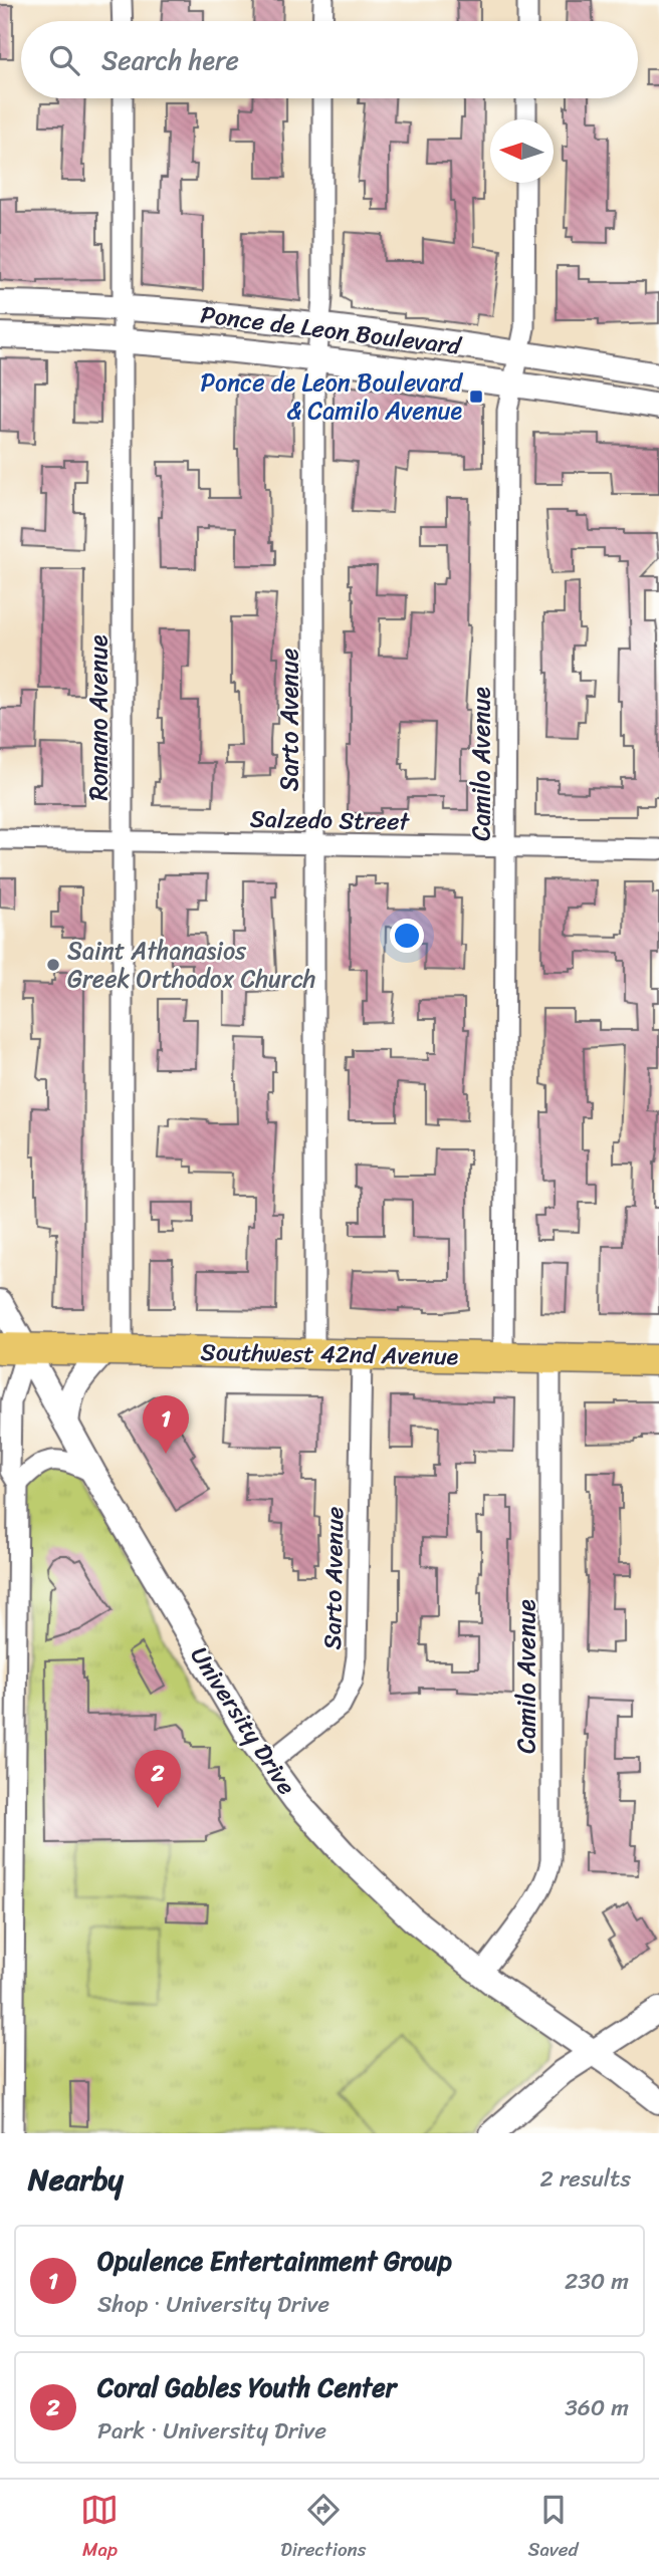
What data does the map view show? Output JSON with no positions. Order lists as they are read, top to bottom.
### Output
{
  "streets": {
    "main road": ["Southwest 42nd Avenue"],
    "street": [
      "Ponce de Leon Boulevard",
      "Romano Avenue",
      "Sarto Avenue",
      "Camilo Avenue",
      "Salzedo Street",
      "University Drive"
    ]
  },
  "crossings": [
    ["Ponce de Leon Boulevard", "Romano Avenue"],
    ["Ponce de Leon Boulevard", "Sarto Avenue"],
    ["Ponce de Leon Boulevard", "Camilo Avenue"],
    ["Romano Avenue", "Salzedo Street"],
    ["Romano Avenue", "Southwest 42nd Avenue"],
    ["Sarto Avenue", "Salzedo Street"],
    ["Sarto Avenue", "Southwest 42nd Avenue"],
    ["Sarto Avenue", "University Drive"],
    ["Camilo Avenue", "Salzedo Street"],
    ["Camilo Avenue", "Southwest 42nd Avenue"],
    ["Camilo Avenue", "University Drive"],
    ["Southwest 42nd Avenue", "University Drive"]
  ],
  "places": {
    "transit": ["Ponce de Leon Boulevard & Camilo Avenue"],
    "other": ["Saint Athanasios Greek Orthodox Church"]
  },
  "north": "left",
  "page": {
    "search": "Search here",
    "pins": ["1", "2"],
    "heading": ["Nearby", "2 results"],
    "list": [
      {
        "mark": "1",
        "name": "Opulence Entertainment Group",
        "note": "Shop · University Drive",
        "value": "230 m"
      },
      {
        "mark": "2",
        "name": "Coral Gables Youth Center",
        "note": "Park · University Drive",
        "value": "360 m"
      }
    ],
    "nav": ["Map", "Directions", "Saved"]
  }
}
